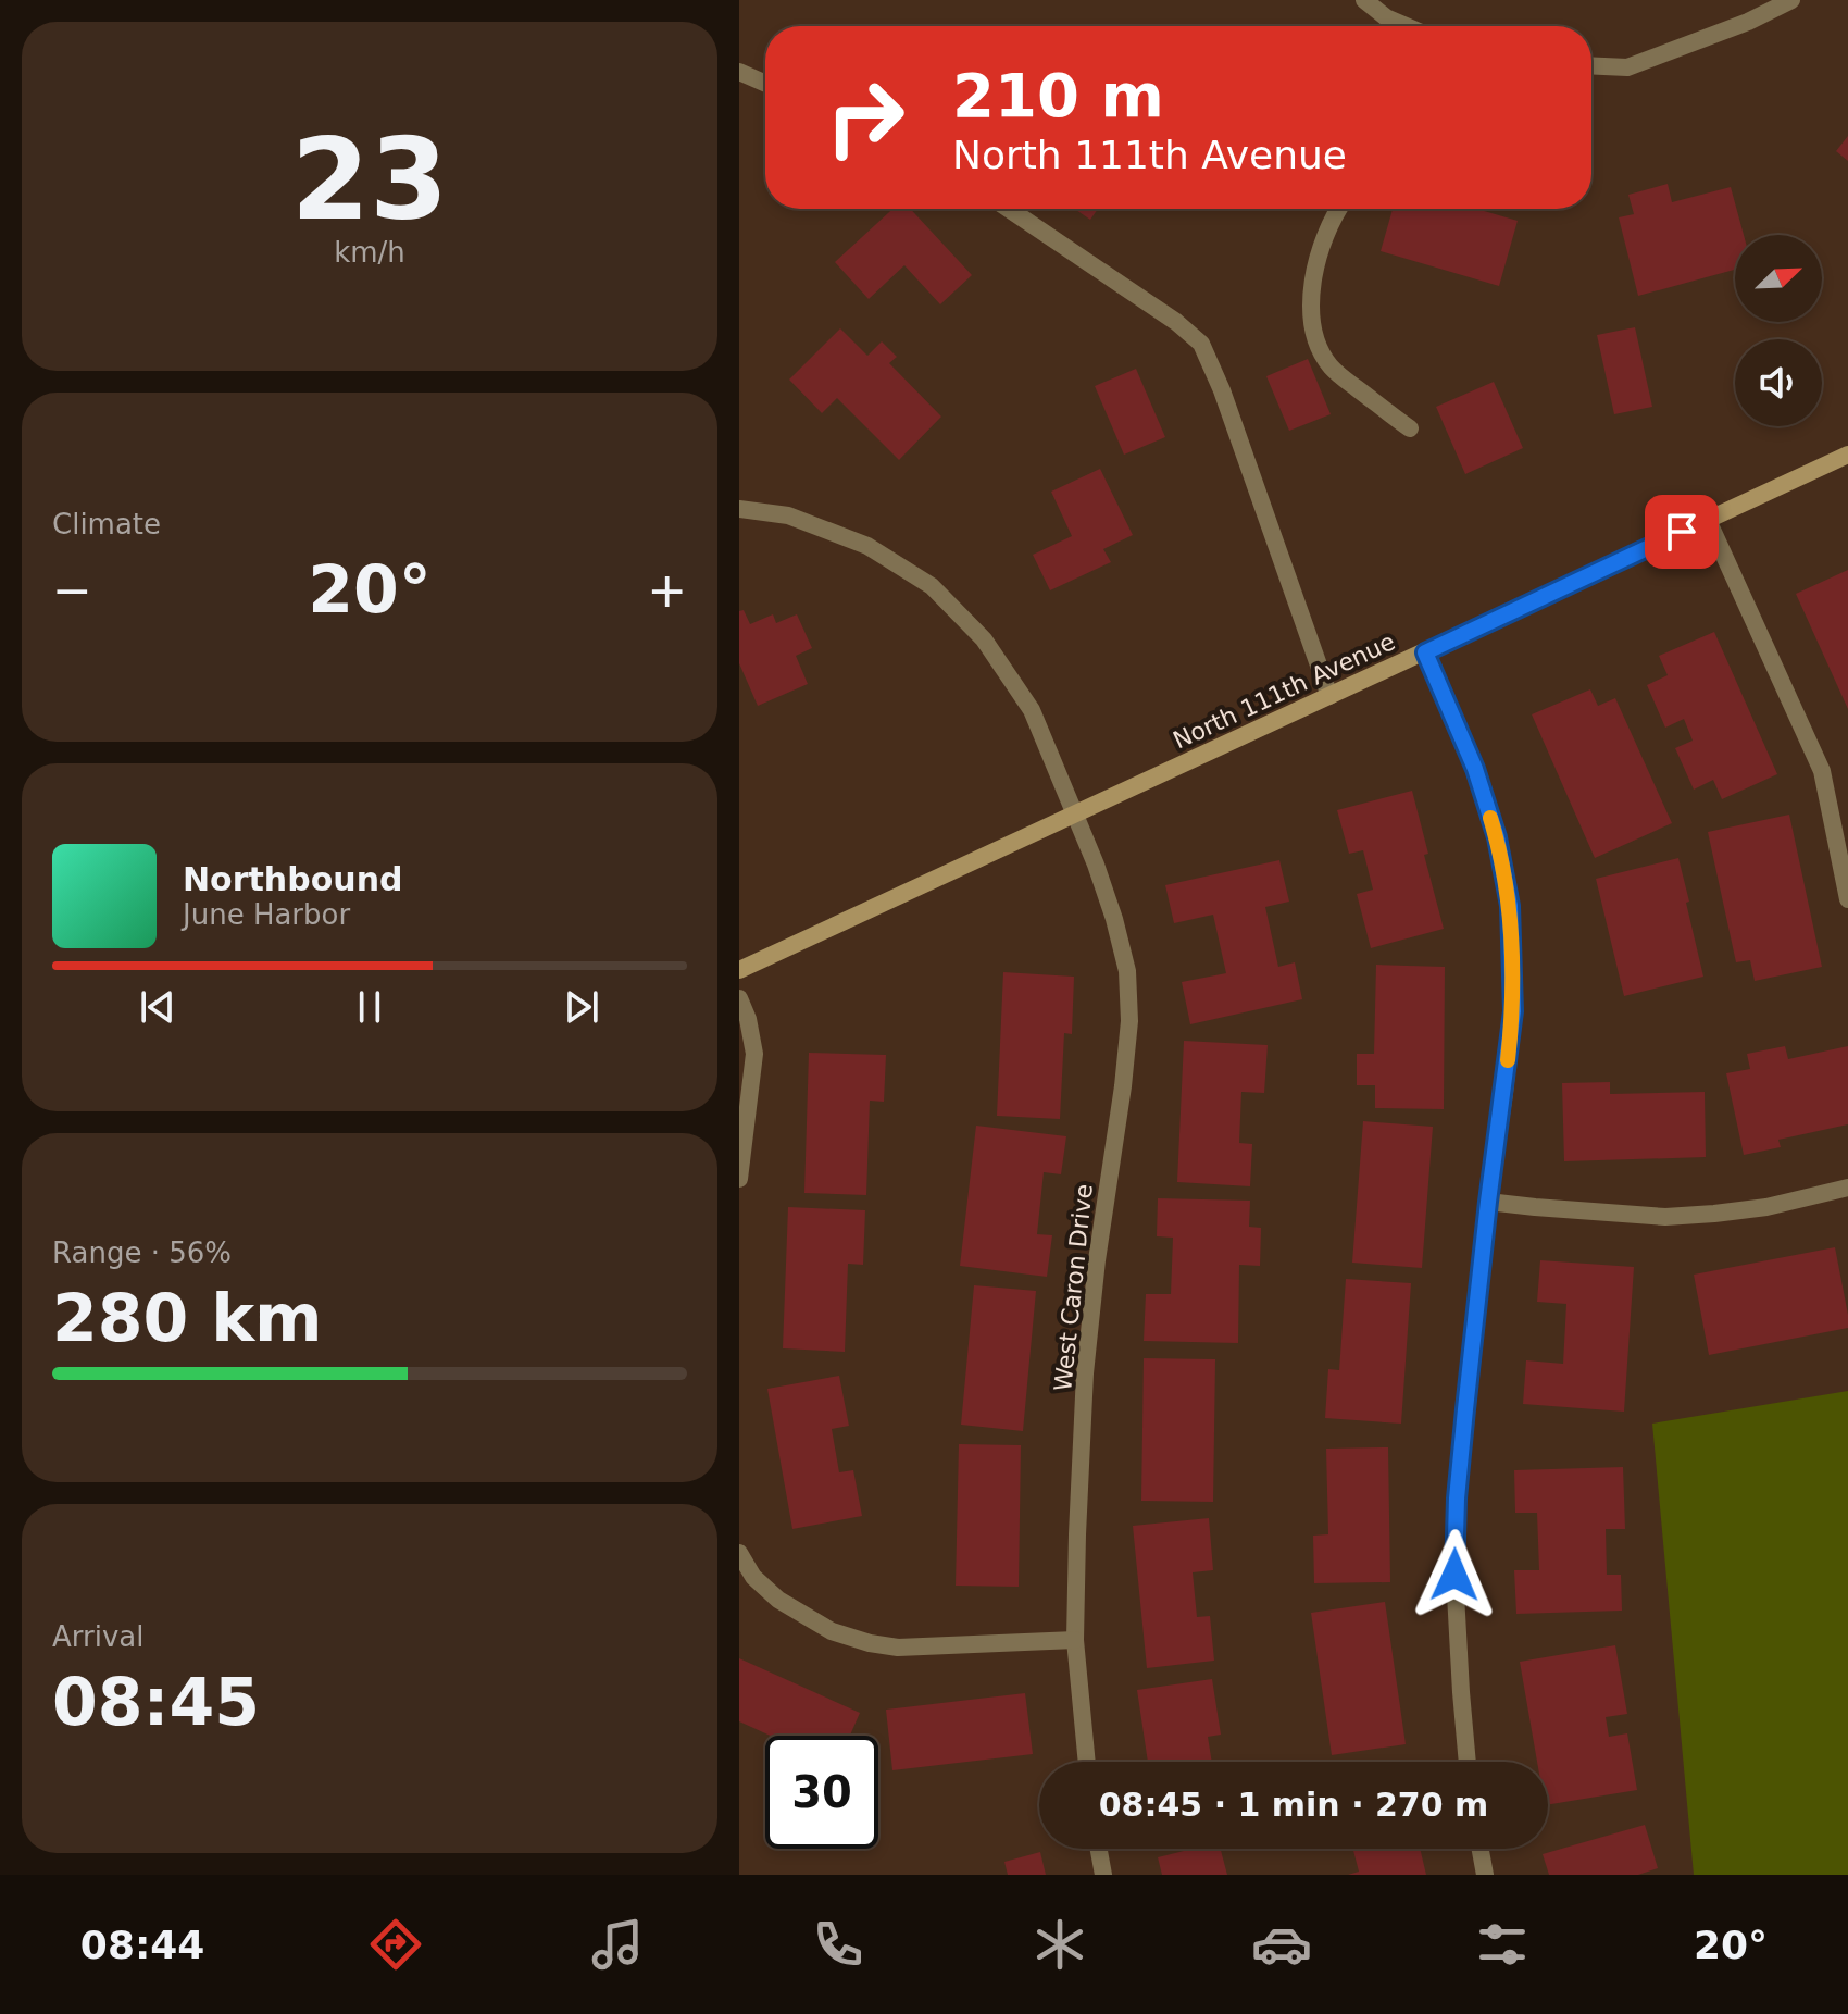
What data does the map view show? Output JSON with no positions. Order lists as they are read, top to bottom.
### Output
{
  "streets": {
    "street": ["North 111th Avenue", "West Caron Drive"]
  },
  "crossings": [
    ["North 111th Avenue", "West Caron Drive"]
  ],
  "north": "top right",
  "page": {
    "tile": [
      ["23", "km/h"],
      "Climate",
      ["Range · 56%", "280 km"],
      ["Arrival", "08:45"]
    ],
    "turn": ["210 m", "North 111th Avenue"],
    "heat": ["−", "20°", "+"],
    "song": ["Northbound", "June Harbor"],
    "limit": "30",
    "trip": "08:45 · 1 min · 270 m",
    "tabs": ["08:44", "20°"]
  }
}
